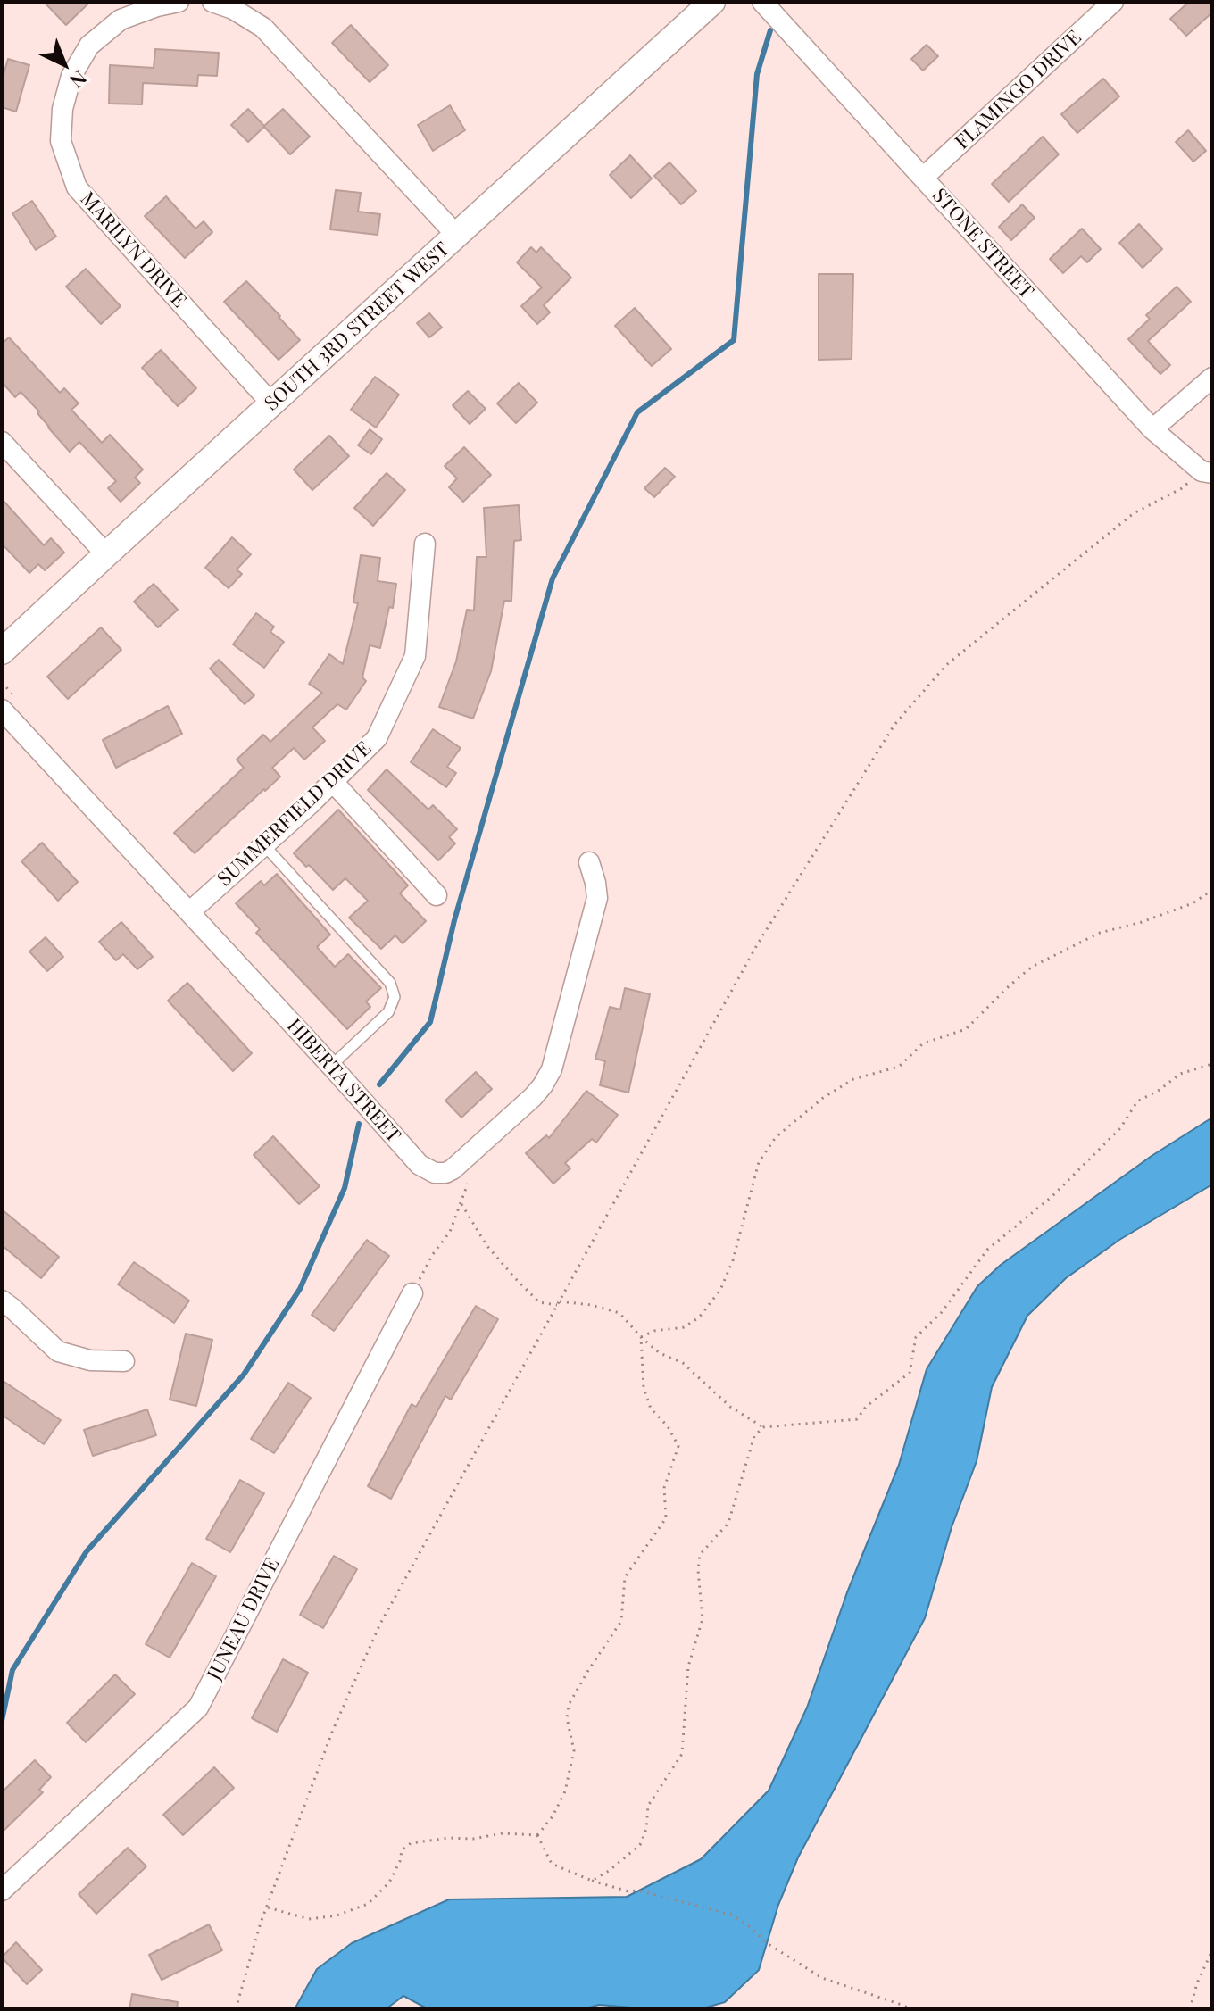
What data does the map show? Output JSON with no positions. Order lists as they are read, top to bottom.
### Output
{
  "streets": {
    "street": [
      "FLAMINGO DRIVE",
      "STONE STREET",
      "MARILYN DRIVE",
      "SOUTH 3RD STREET WEST",
      "SUMMERFIELD DRIVE",
      "HIBERTA STREET",
      "JUNEAU DRIVE"
    ]
  },
  "crossings": [
    ["FLAMINGO DRIVE", "STONE STREET"],
    ["MARILYN DRIVE", "SOUTH 3RD STREET WEST"],
    ["SUMMERFIELD DRIVE", "HIBERTA STREET"]
  ],
  "north": "bottom right"
}
